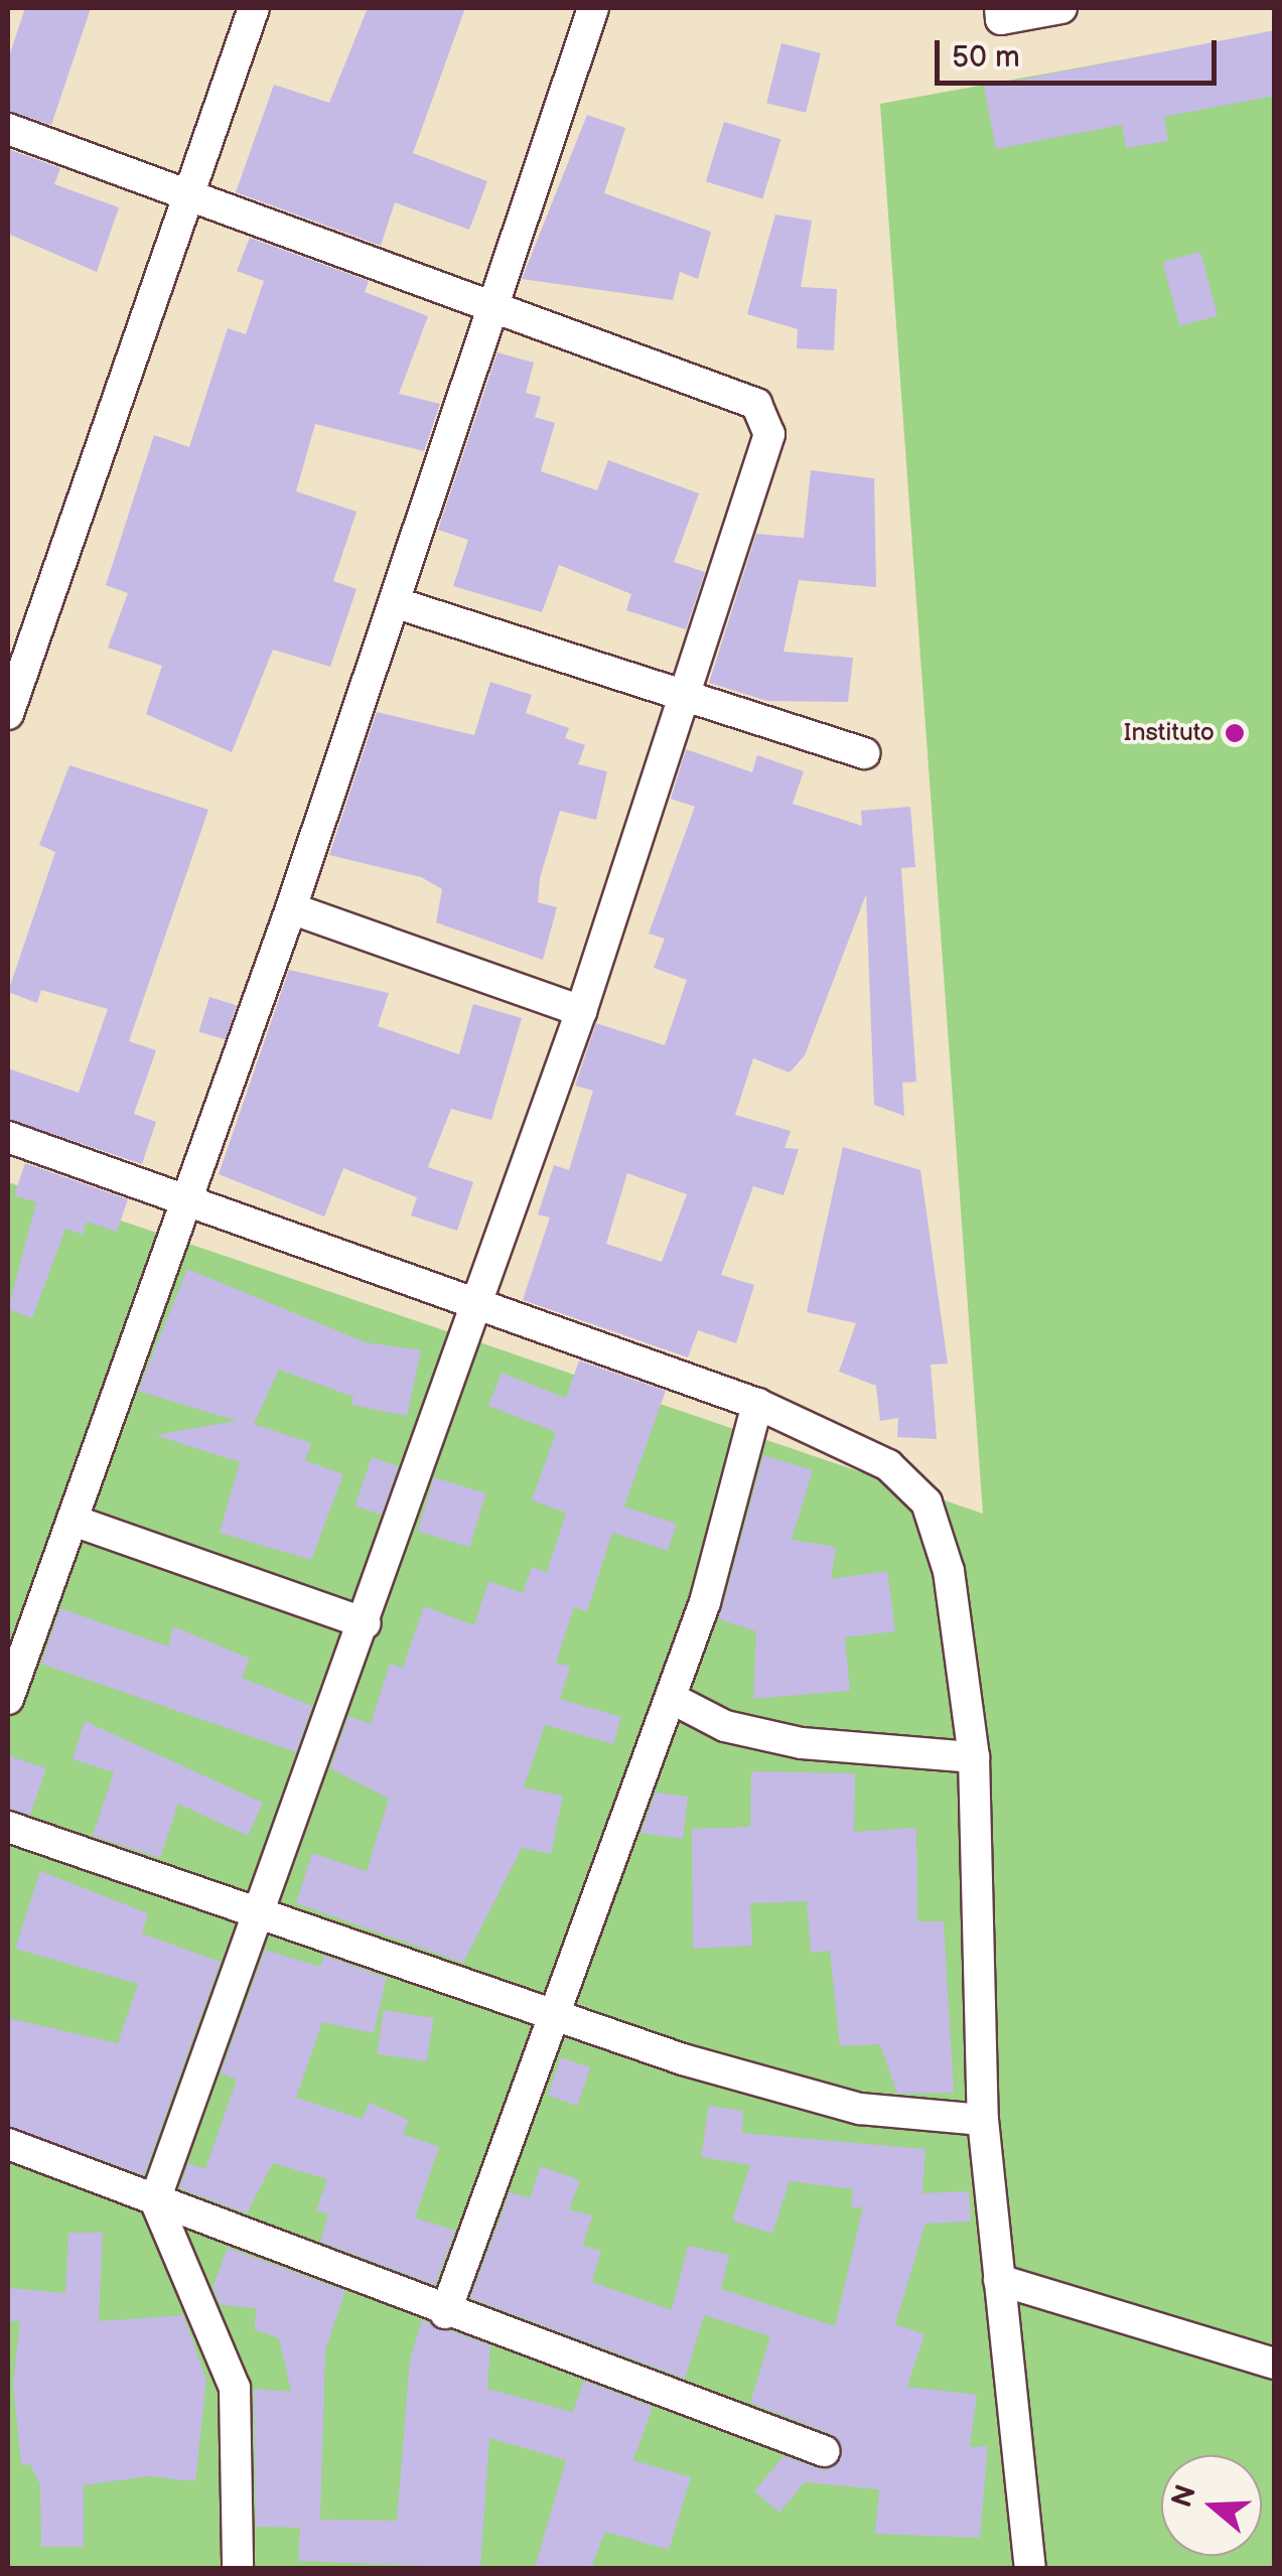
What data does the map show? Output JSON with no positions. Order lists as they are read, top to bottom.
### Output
{
  "places": ["Instituto"],
  "scale_bar": "50 m",
  "north": "left"
}
